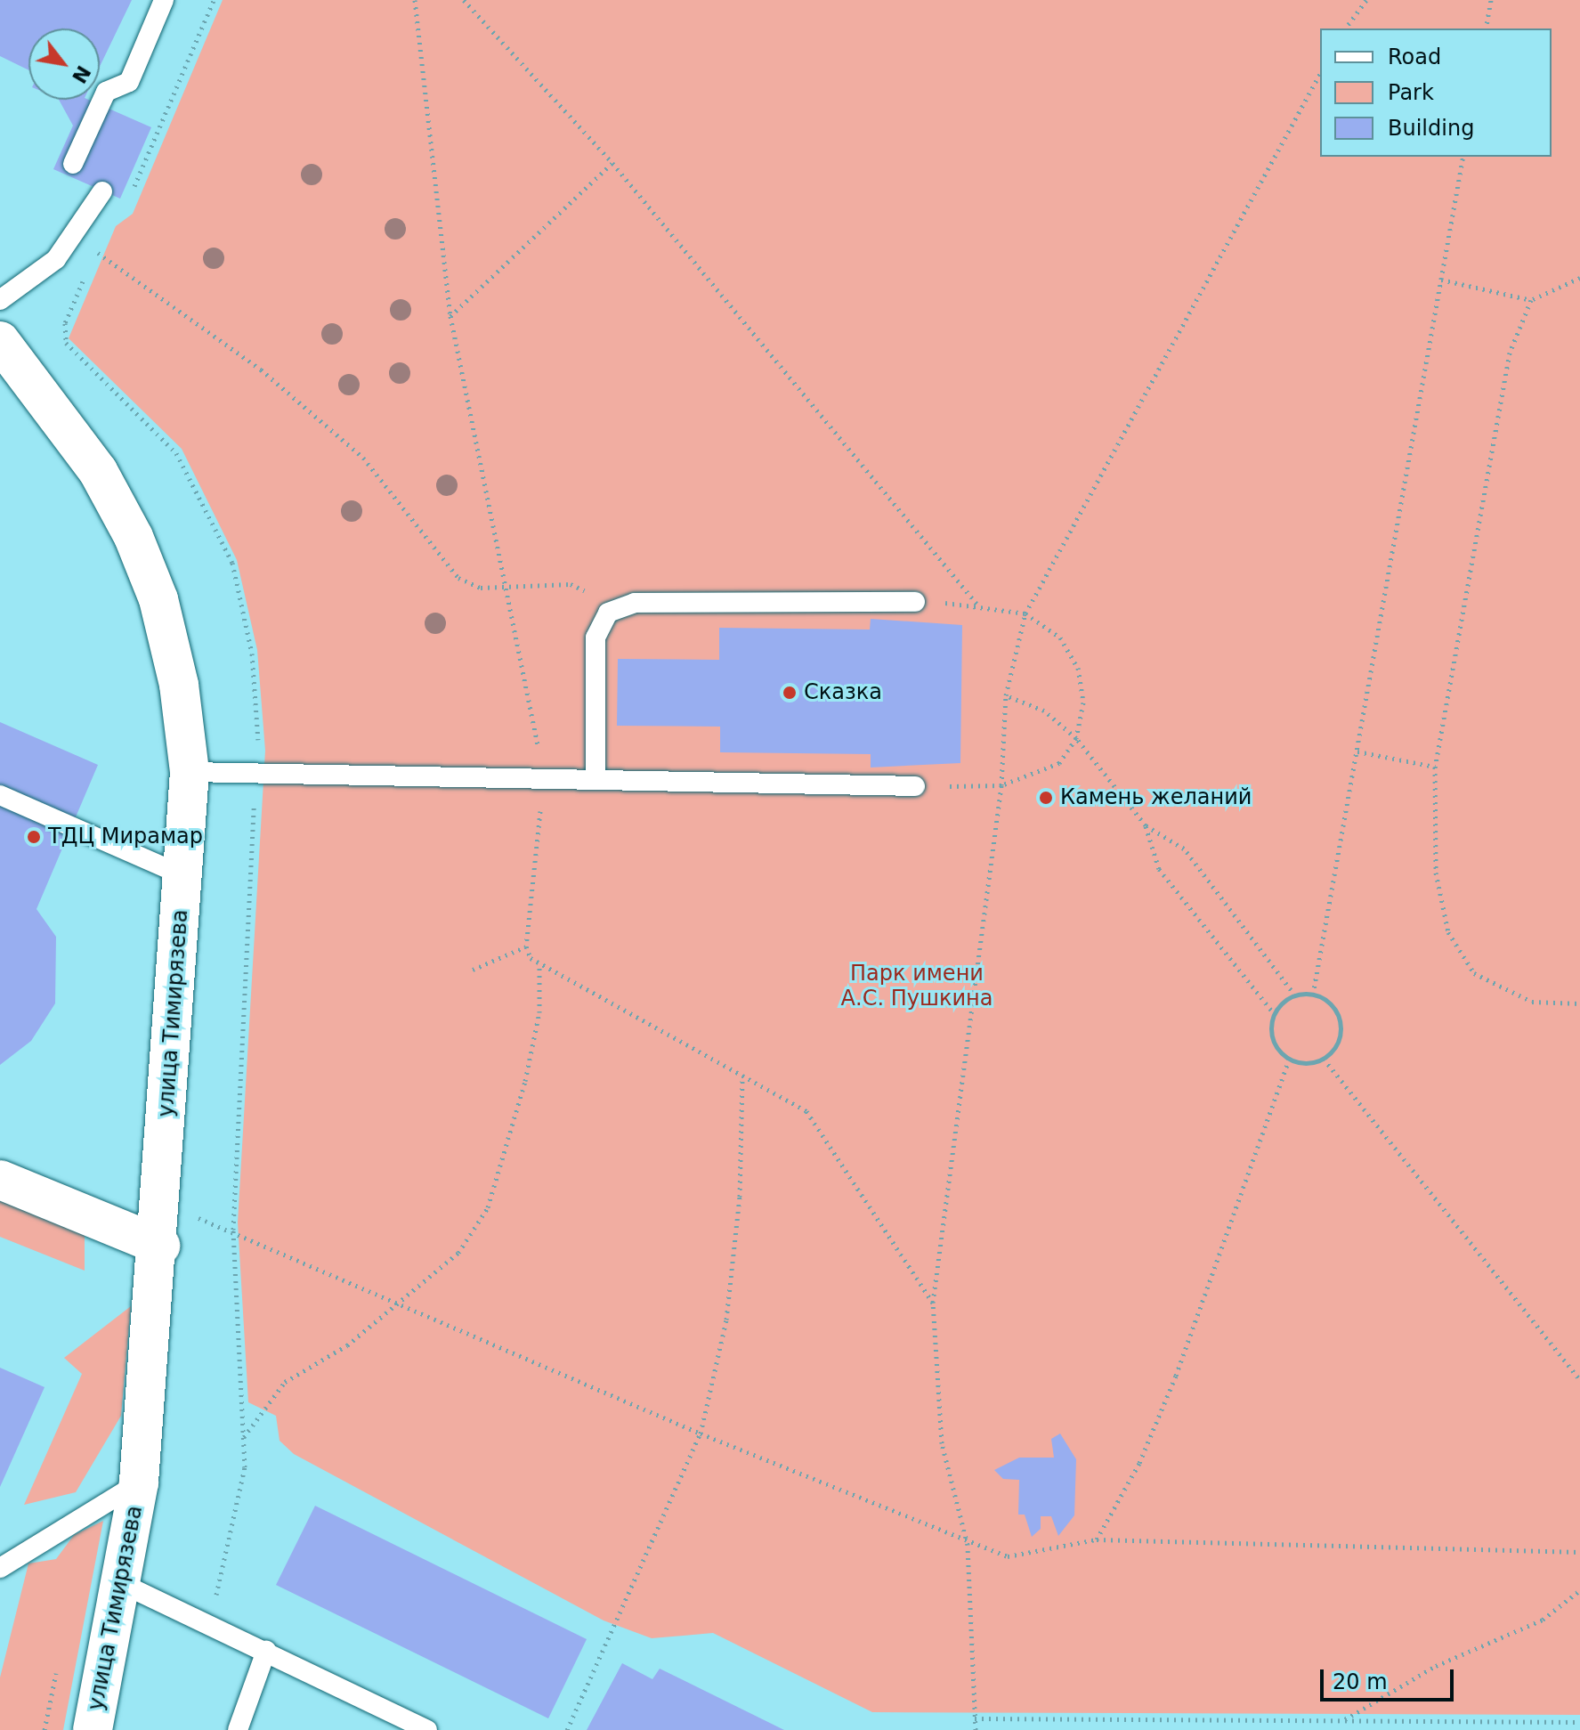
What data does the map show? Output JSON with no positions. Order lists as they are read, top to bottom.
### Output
{
  "streets": {
    "street": ["улица Тимирязева"]
  },
  "parks": ["Парк имени А.С. Пушкина"],
  "places": ["Сказка", "Камень желаний", "ТДЦ Мирамар"],
  "legend": ["Road", "Park", "Building"],
  "scale_bar": "20 m",
  "north": "bottom right"
}
